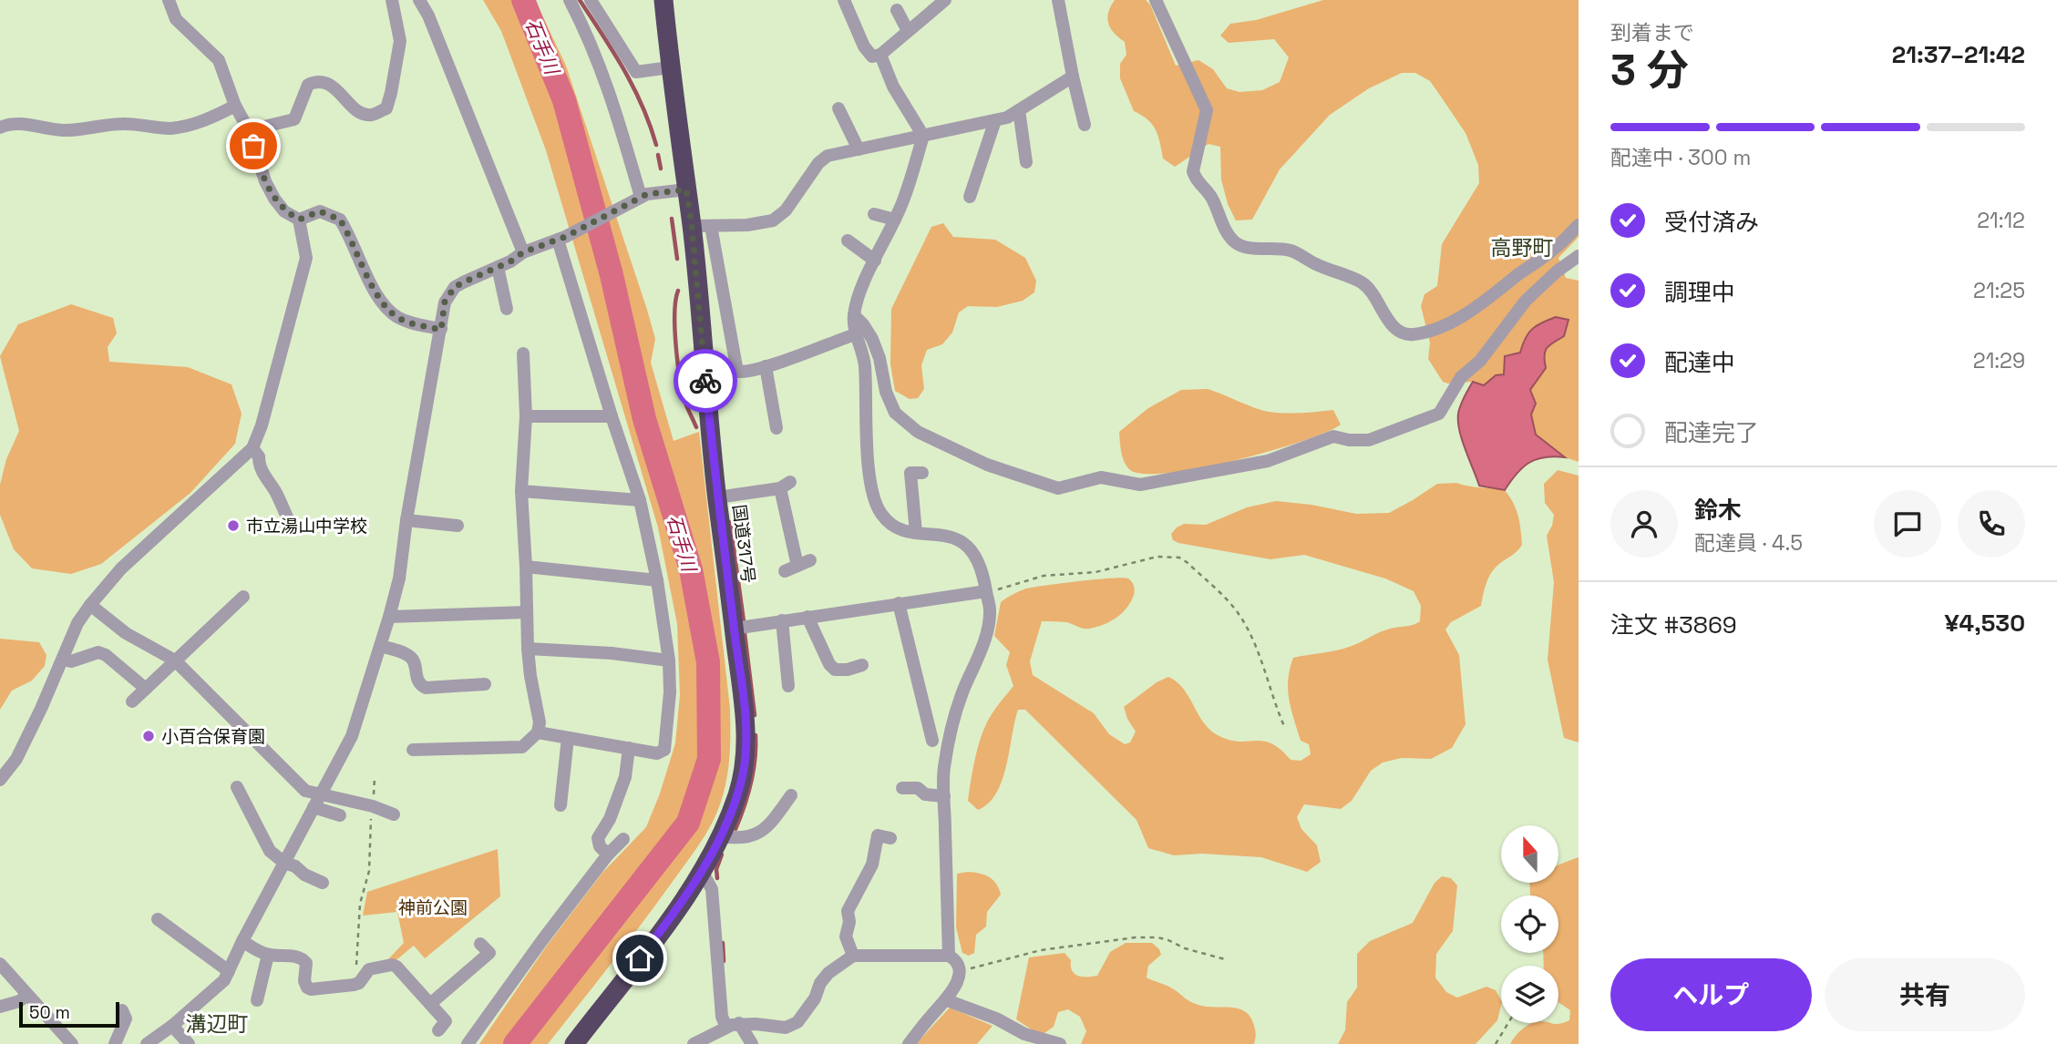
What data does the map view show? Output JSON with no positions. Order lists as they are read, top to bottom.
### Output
{
  "streets": {
    "highway": ["国道317号"]
  },
  "districts": ["高野町", "溝辺町"],
  "water": ["石手川"],
  "parks": ["神前公園"],
  "places": ["市立湯山中学校", "小百合保育園"],
  "scale_bar": "50 m",
  "north": "top",
  "page": {
    "heading": ["3 分", "到着まで", "21:37–21:42"],
    "panel": [
      "鈴木",
      "配達員 · 4.5",
      "注文 #3869",
      "¥4,530"
    ],
    "bar": "配達中 · 300 m",
    "list": [
      ["受付済み", "21:12"],
      ["調理中", "21:25"],
      ["配達中", "21:29"],
      "配達完了"
    ],
    "buttons": ["ヘルプ", "共有"],
    "scale": "50 m"
  }
}
